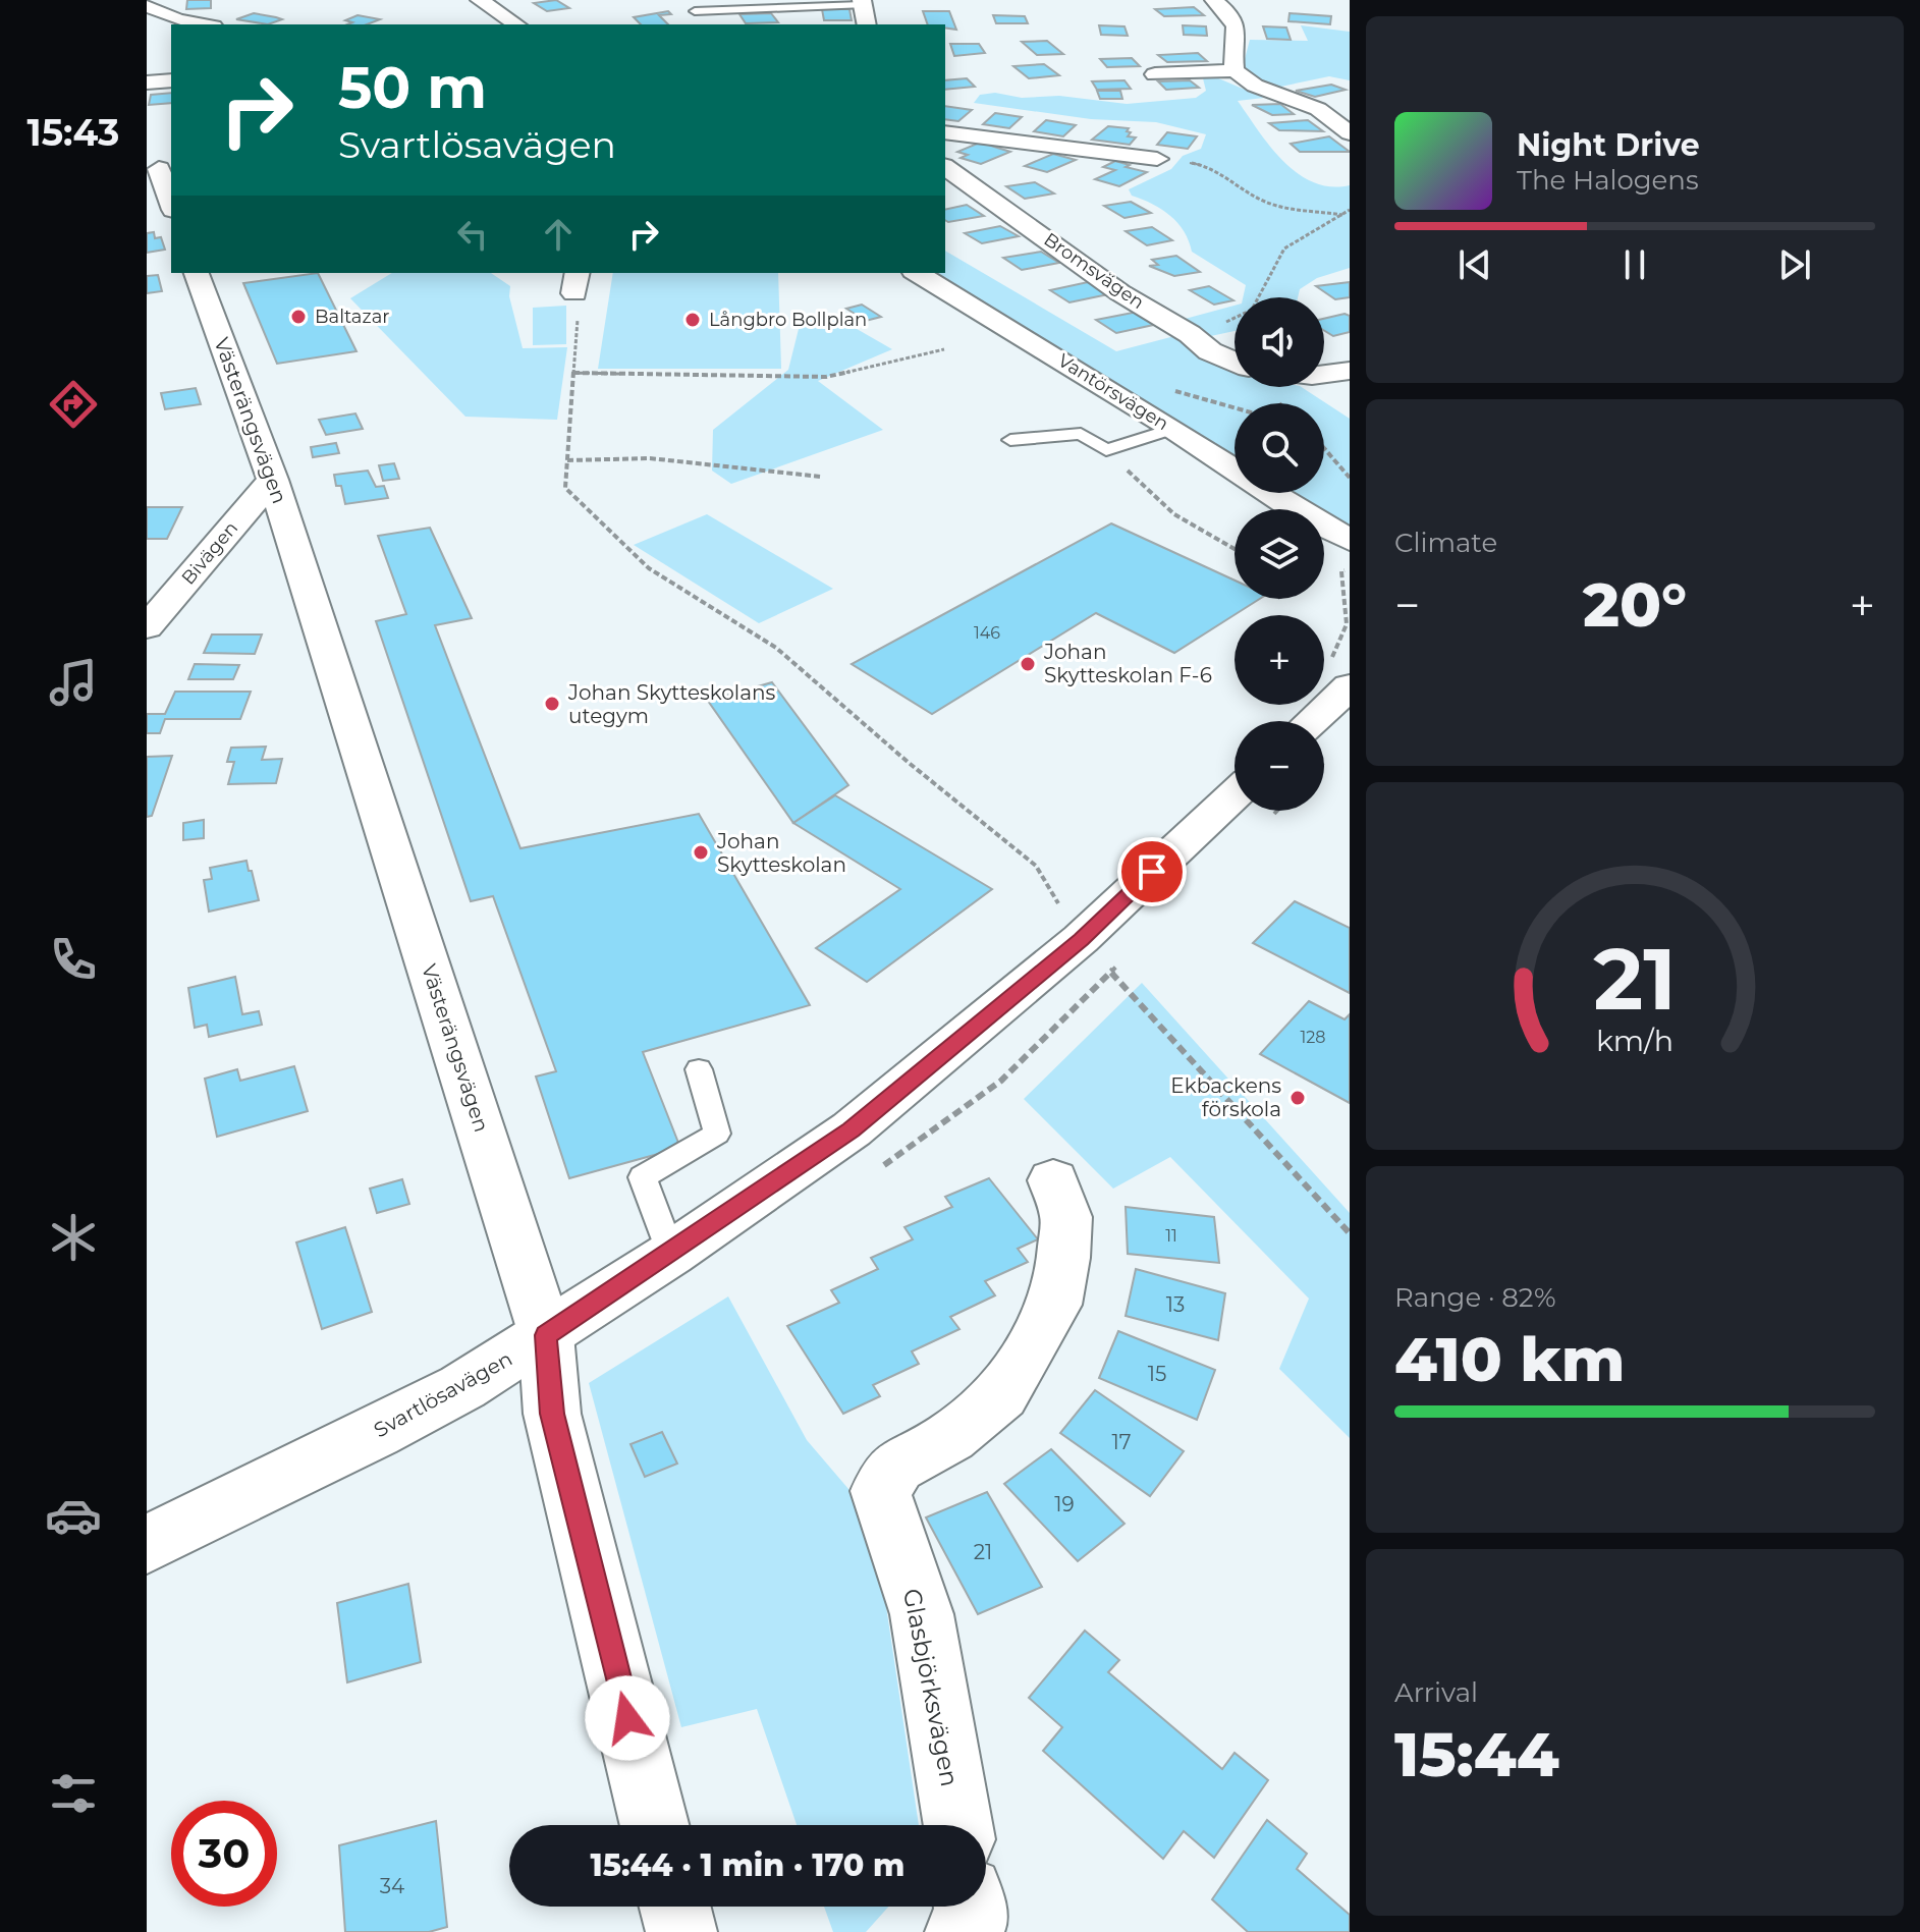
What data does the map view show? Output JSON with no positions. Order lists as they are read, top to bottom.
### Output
{
  "streets": {
    "street": [
      "Bromsvägen",
      "Vantörsvägen",
      "Västerängsvägen",
      "Bivägen",
      "Svartlösavägen",
      "Glasbjörksvägen"
    ]
  },
  "crossings": [
    ["Västerängsvägen", "Bivägen"],
    ["Västerängsvägen", "Svartlösavägen"]
  ],
  "places": [
    "Baltazar",
    "Långbro Bollplan",
    "Johan Skytteskolan F-6",
    "Johan Skytteskolans utegym",
    "Johan Skytteskolan",
    "Ekbackens förskola"
  ],
  "house_numbers": [
    "146",
    "128",
    "11",
    "13",
    "15",
    "17",
    "19",
    "21",
    "34"
  ],
  "page": {
    "tabs": "15:43",
    "turn": ["50 m", "Svartlösavägen"],
    "song": ["Night Drive", "The Halogens"],
    "map_buttons": ["+", "−"],
    "tile": [
      "Climate",
      ["Range · 82%", "410 km"],
      ["Arrival", "15:44"]
    ],
    "heat": ["−", "20°", "+"],
    "limit": "30",
    "trip": "15:44 · 1 min · 170 m",
    "gauge": ["21", "km/h"]
  }
}
